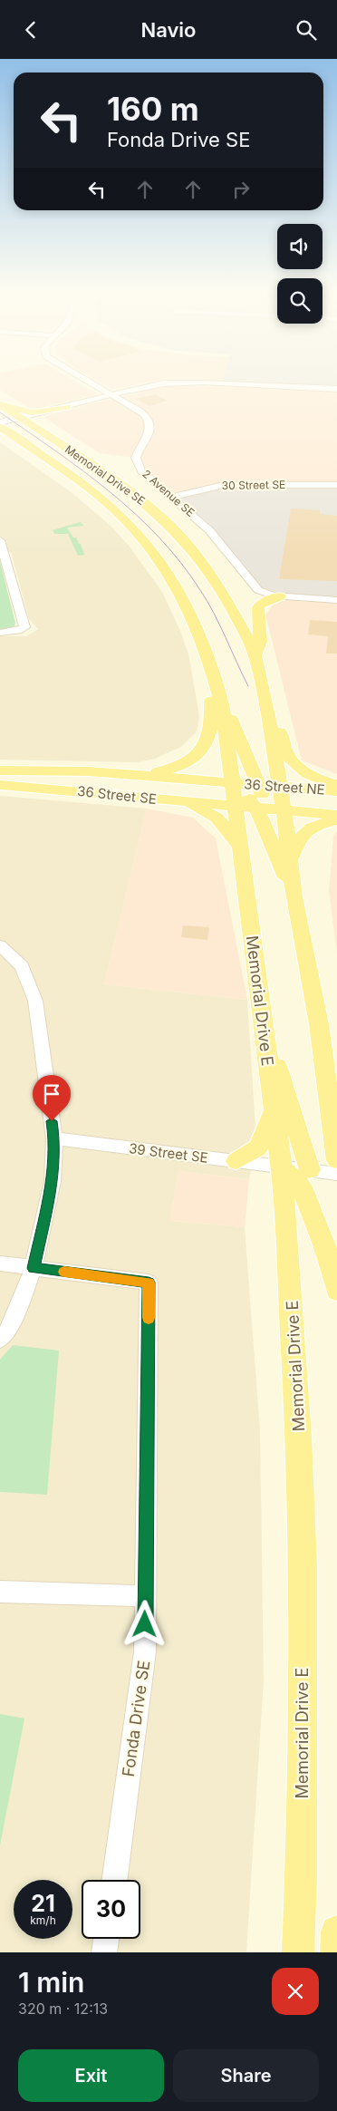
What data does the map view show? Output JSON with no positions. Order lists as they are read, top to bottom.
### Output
{
  "streets": {
    "main road": [
      "Memorial Drive SE",
      "36 Street NE",
      "36 Street SE",
      "Memorial Drive E"
    ],
    "street": [
      "30 Street SE",
      "2 Avenue SE",
      "39 Street SE",
      "Fonda Drive SE"
    ]
  },
  "crossings": [
    ["Memorial Drive SE", "36 Street NE"],
    ["Memorial Drive SE", "36 Street SE"],
    ["Memorial Drive SE", "Memorial Drive E"],
    ["30 Street SE", "2 Avenue SE"],
    ["36 Street NE", "36 Street SE"],
    ["36 Street NE", "Memorial Drive E"],
    ["36 Street SE", "Memorial Drive E"],
    ["Memorial Drive E", "39 Street SE"]
  ],
  "page": {
    "header": "Navio",
    "turn": ["160 m", "Fonda Drive SE"],
    "speed": "21 km/h",
    "limit": "30",
    "heading": ["1 min", "320 m · 12:13"],
    "buttons": ["Exit", "Share"]
  }
}
